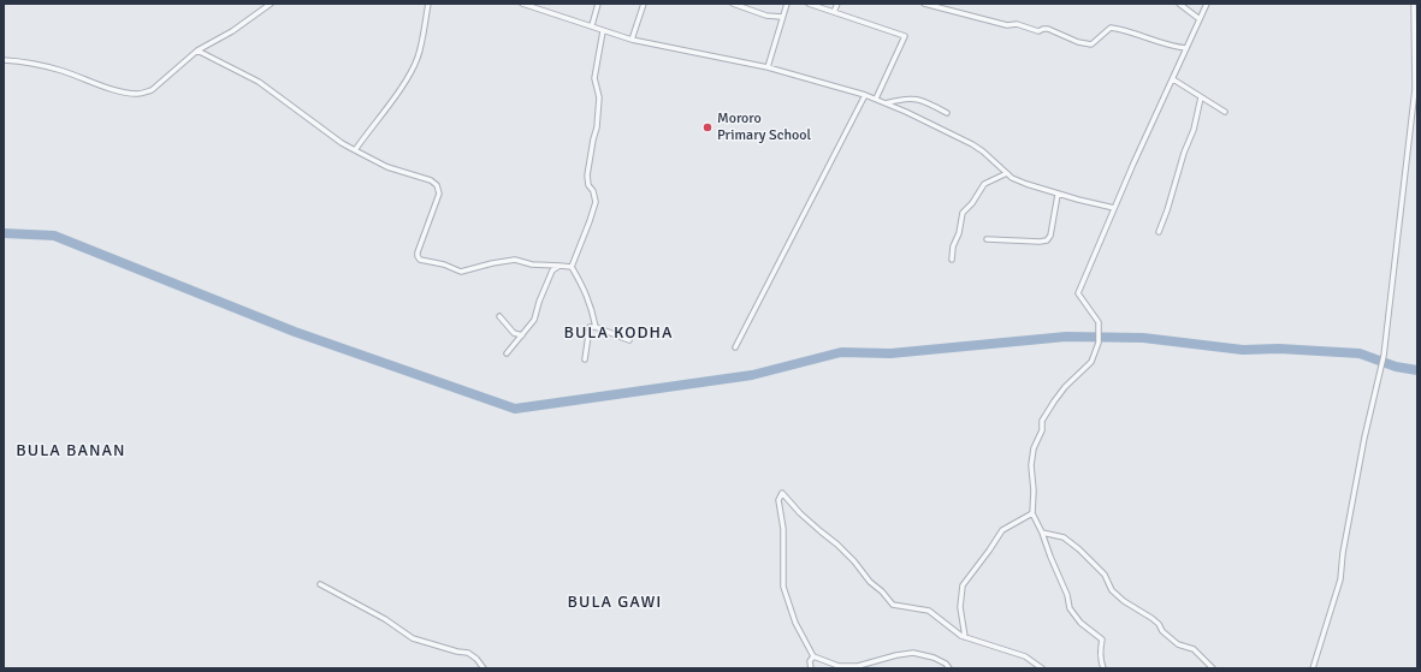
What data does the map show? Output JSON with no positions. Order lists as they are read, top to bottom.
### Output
{
  "districts": ["BULA KODHA", "BULA BANAN", "BULA GAWI"],
  "places": ["Mororo Primary School"]
}
